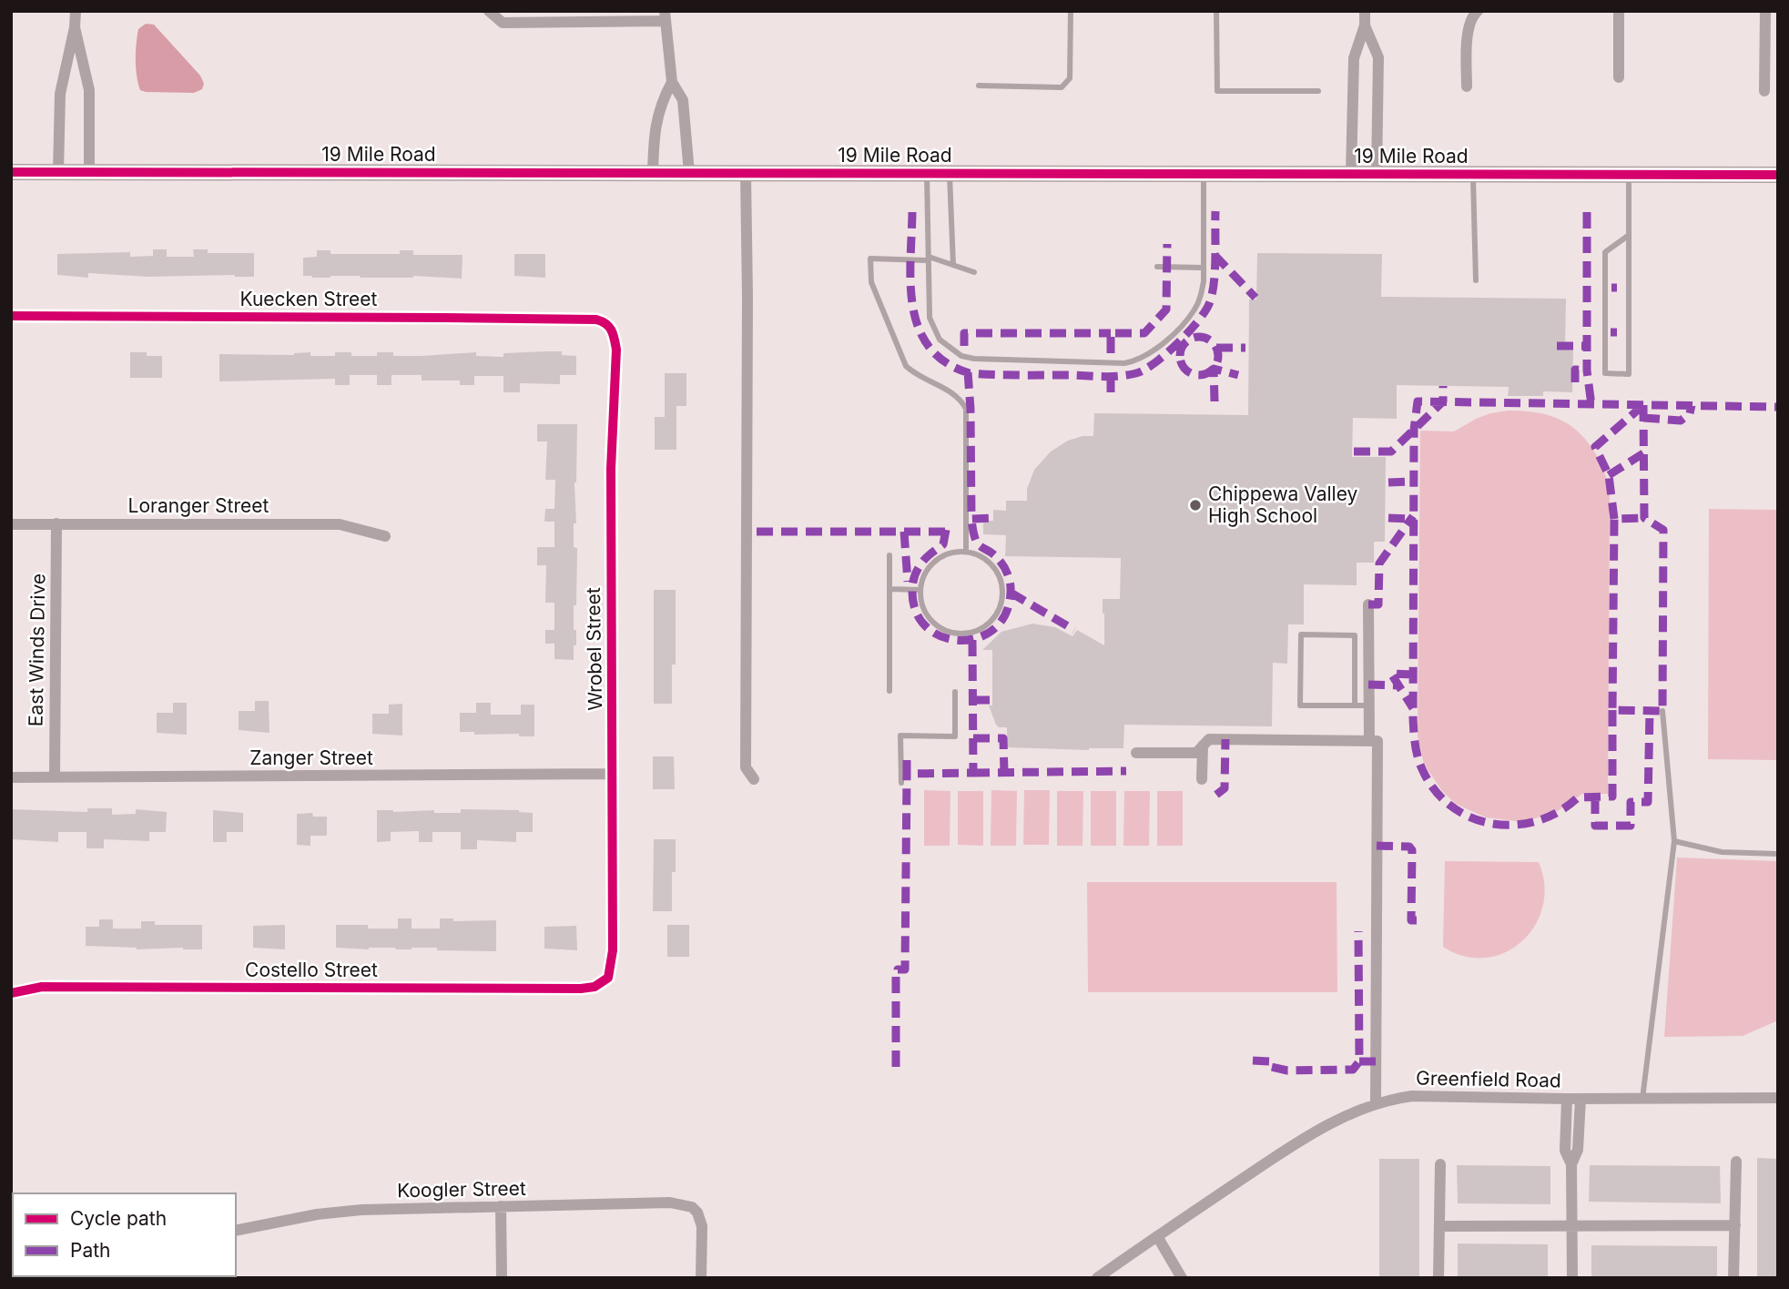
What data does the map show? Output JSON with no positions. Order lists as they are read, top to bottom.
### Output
{
  "streets": {
    "street": [
      "19 Mile Road",
      "Kuecken Street",
      "Loranger Street",
      "Wrobel Street",
      "East Winds Drive",
      "Zanger Street",
      "Costello Street",
      "Greenfield Road",
      "Koogler Street"
    ]
  },
  "crossings": [
    ["Kuecken Street", "Wrobel Street"],
    ["Loranger Street", "East Winds Drive"],
    ["Wrobel Street", "Zanger Street"],
    ["Wrobel Street", "Costello Street"],
    ["East Winds Drive", "Zanger Street"]
  ],
  "places": ["Chippewa Valley High School"],
  "legend": ["Cycle path", "Path"]
}
